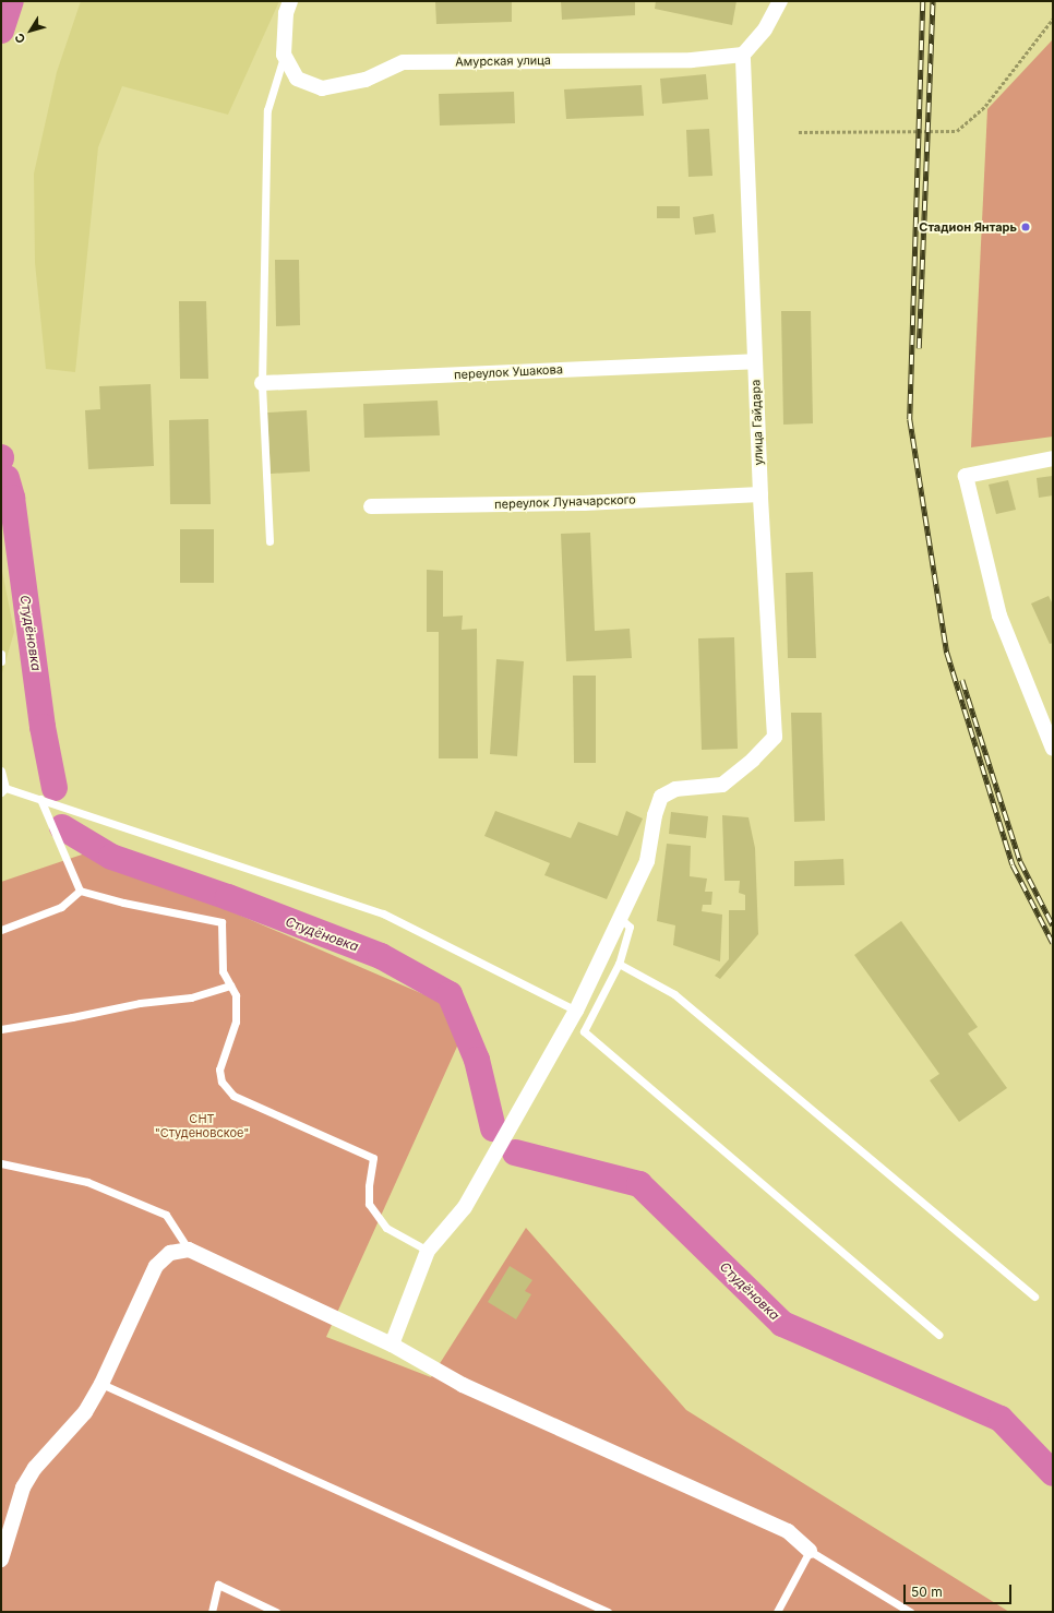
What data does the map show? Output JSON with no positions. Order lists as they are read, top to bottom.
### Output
{
  "streets": {
    "street": [
      "Амурская улица",
      "переулок Ушакова",
      "улица Гайдара",
      "переулок Луначарского"
    ]
  },
  "crossings": [
    ["Амурская улица", "улица Гайдара"],
    ["переулок Ушакова", "улица Гайдара"],
    ["улица Гайдара", "переулок Луначарского"]
  ],
  "water": ["Студёновка"],
  "parks": ["СНТ \"Студеновское\""],
  "places": ["Стадион Янтарь"],
  "scale_bar": "50 m",
  "north": "bottom left"
}
